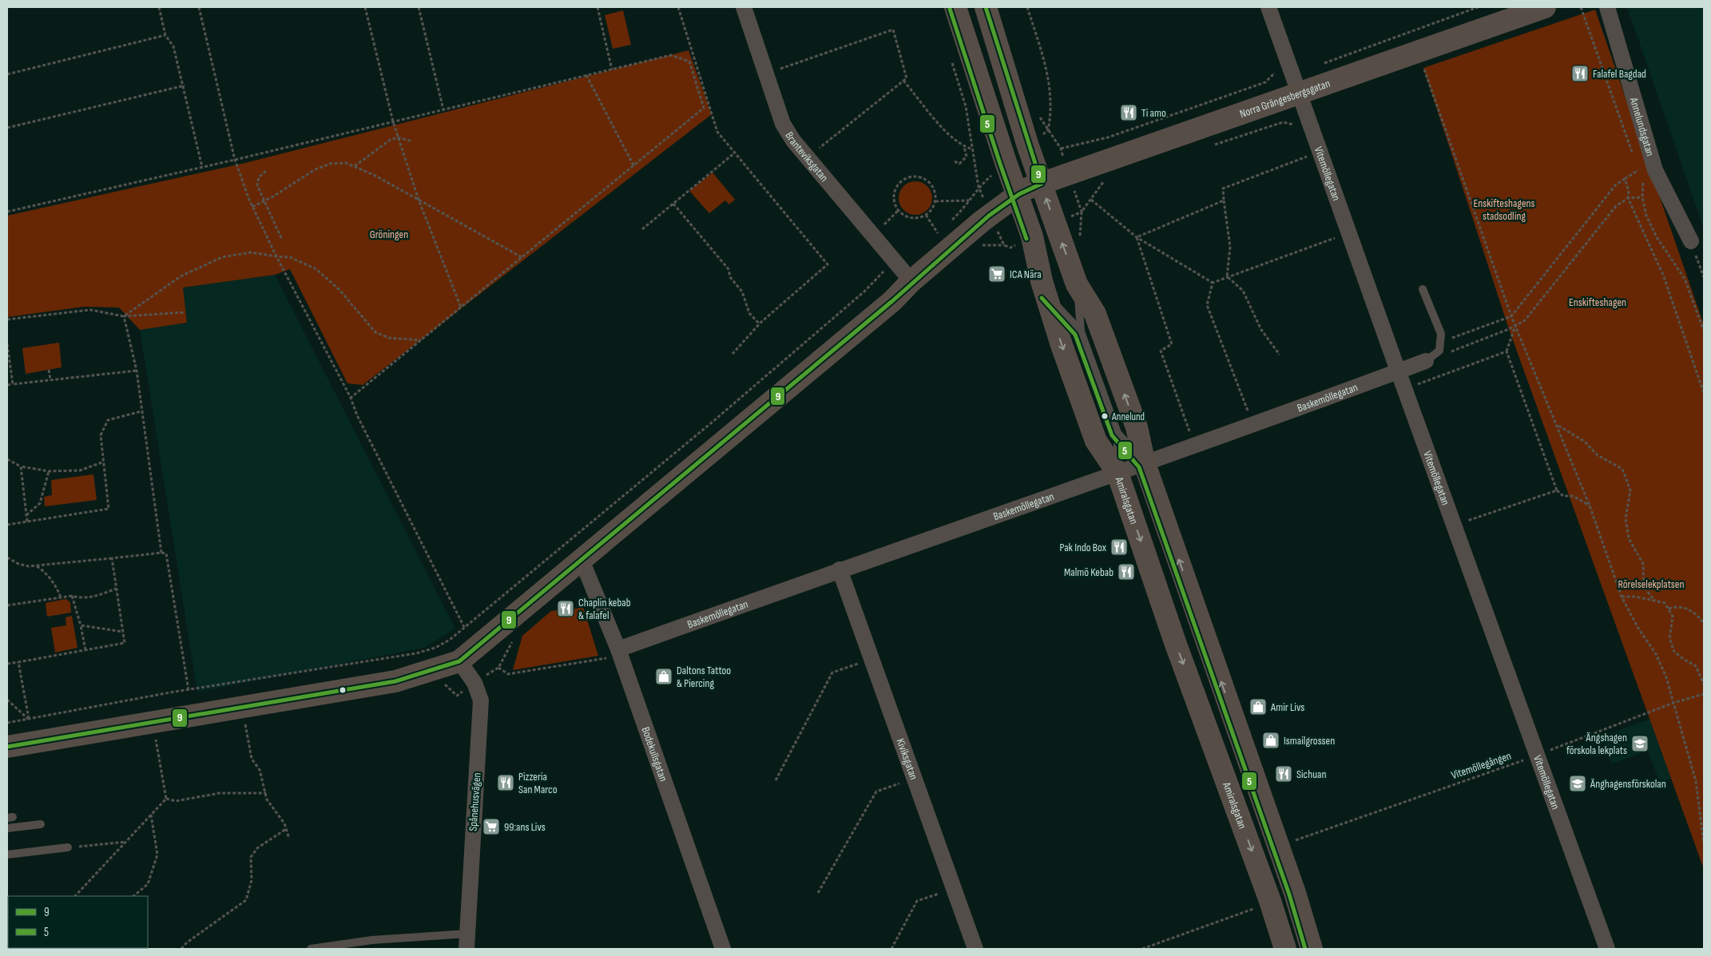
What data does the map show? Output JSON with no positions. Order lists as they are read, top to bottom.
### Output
{
  "streets": {
    "main road": ["Norra Grängesbergsgatan", "Amiralsgatan"],
    "street": [
      "Annelundsgatan",
      "Branteviksgatan",
      "Vitemöllegatan",
      "Baskemöllegatan",
      "Bodekullsgatan",
      "Kiviksgatan",
      "Spånehusvägen"
    ],
    "path": ["Vitemöllegången"]
  },
  "crossings": [
    ["Norra Grängesbergsgatan", "Branteviksgatan"],
    ["Norra Grängesbergsgatan", "Vitemöllegatan"],
    ["Norra Grängesbergsgatan", "Amiralsgatan"],
    ["Norra Grängesbergsgatan", "Bodekullsgatan"],
    ["Norra Grängesbergsgatan", "Spånehusvägen"],
    ["Vitemöllegatan", "Baskemöllegatan"],
    ["Vitemöllegatan", "Vitemöllegången"],
    ["Baskemöllegatan", "Amiralsgatan"],
    ["Baskemöllegatan", "Bodekullsgatan"],
    ["Baskemöllegatan", "Kiviksgatan"]
  ],
  "parks": [
    "Enskifteshagens stadsodling",
    "Gröningen",
    "Enskifteshagen",
    "Rörelselekplatsen"
  ],
  "places": {
    "restaurant": [
      "Falafel Bagdad",
      "Ti amo",
      "Pak Indo Box",
      "Malmö Kebab",
      "Chaplin kebab & falafel",
      "Sichuan",
      "Pizzeria San Marco"
    ],
    "supermarket": ["ICA Nära", "99:ans Livs"],
    "other": ["Annelund"],
    "shop": ["Daltons Tattoo & Piercing", "Amir Livs", "Ismailgrossen"],
    "school or university": ["Ängshagen förskola lekplats", "Änghagensförskolan"]
  },
  "lines": ["transit line 9", "transit line 5"],
  "legend": ["9", "5"]
}
